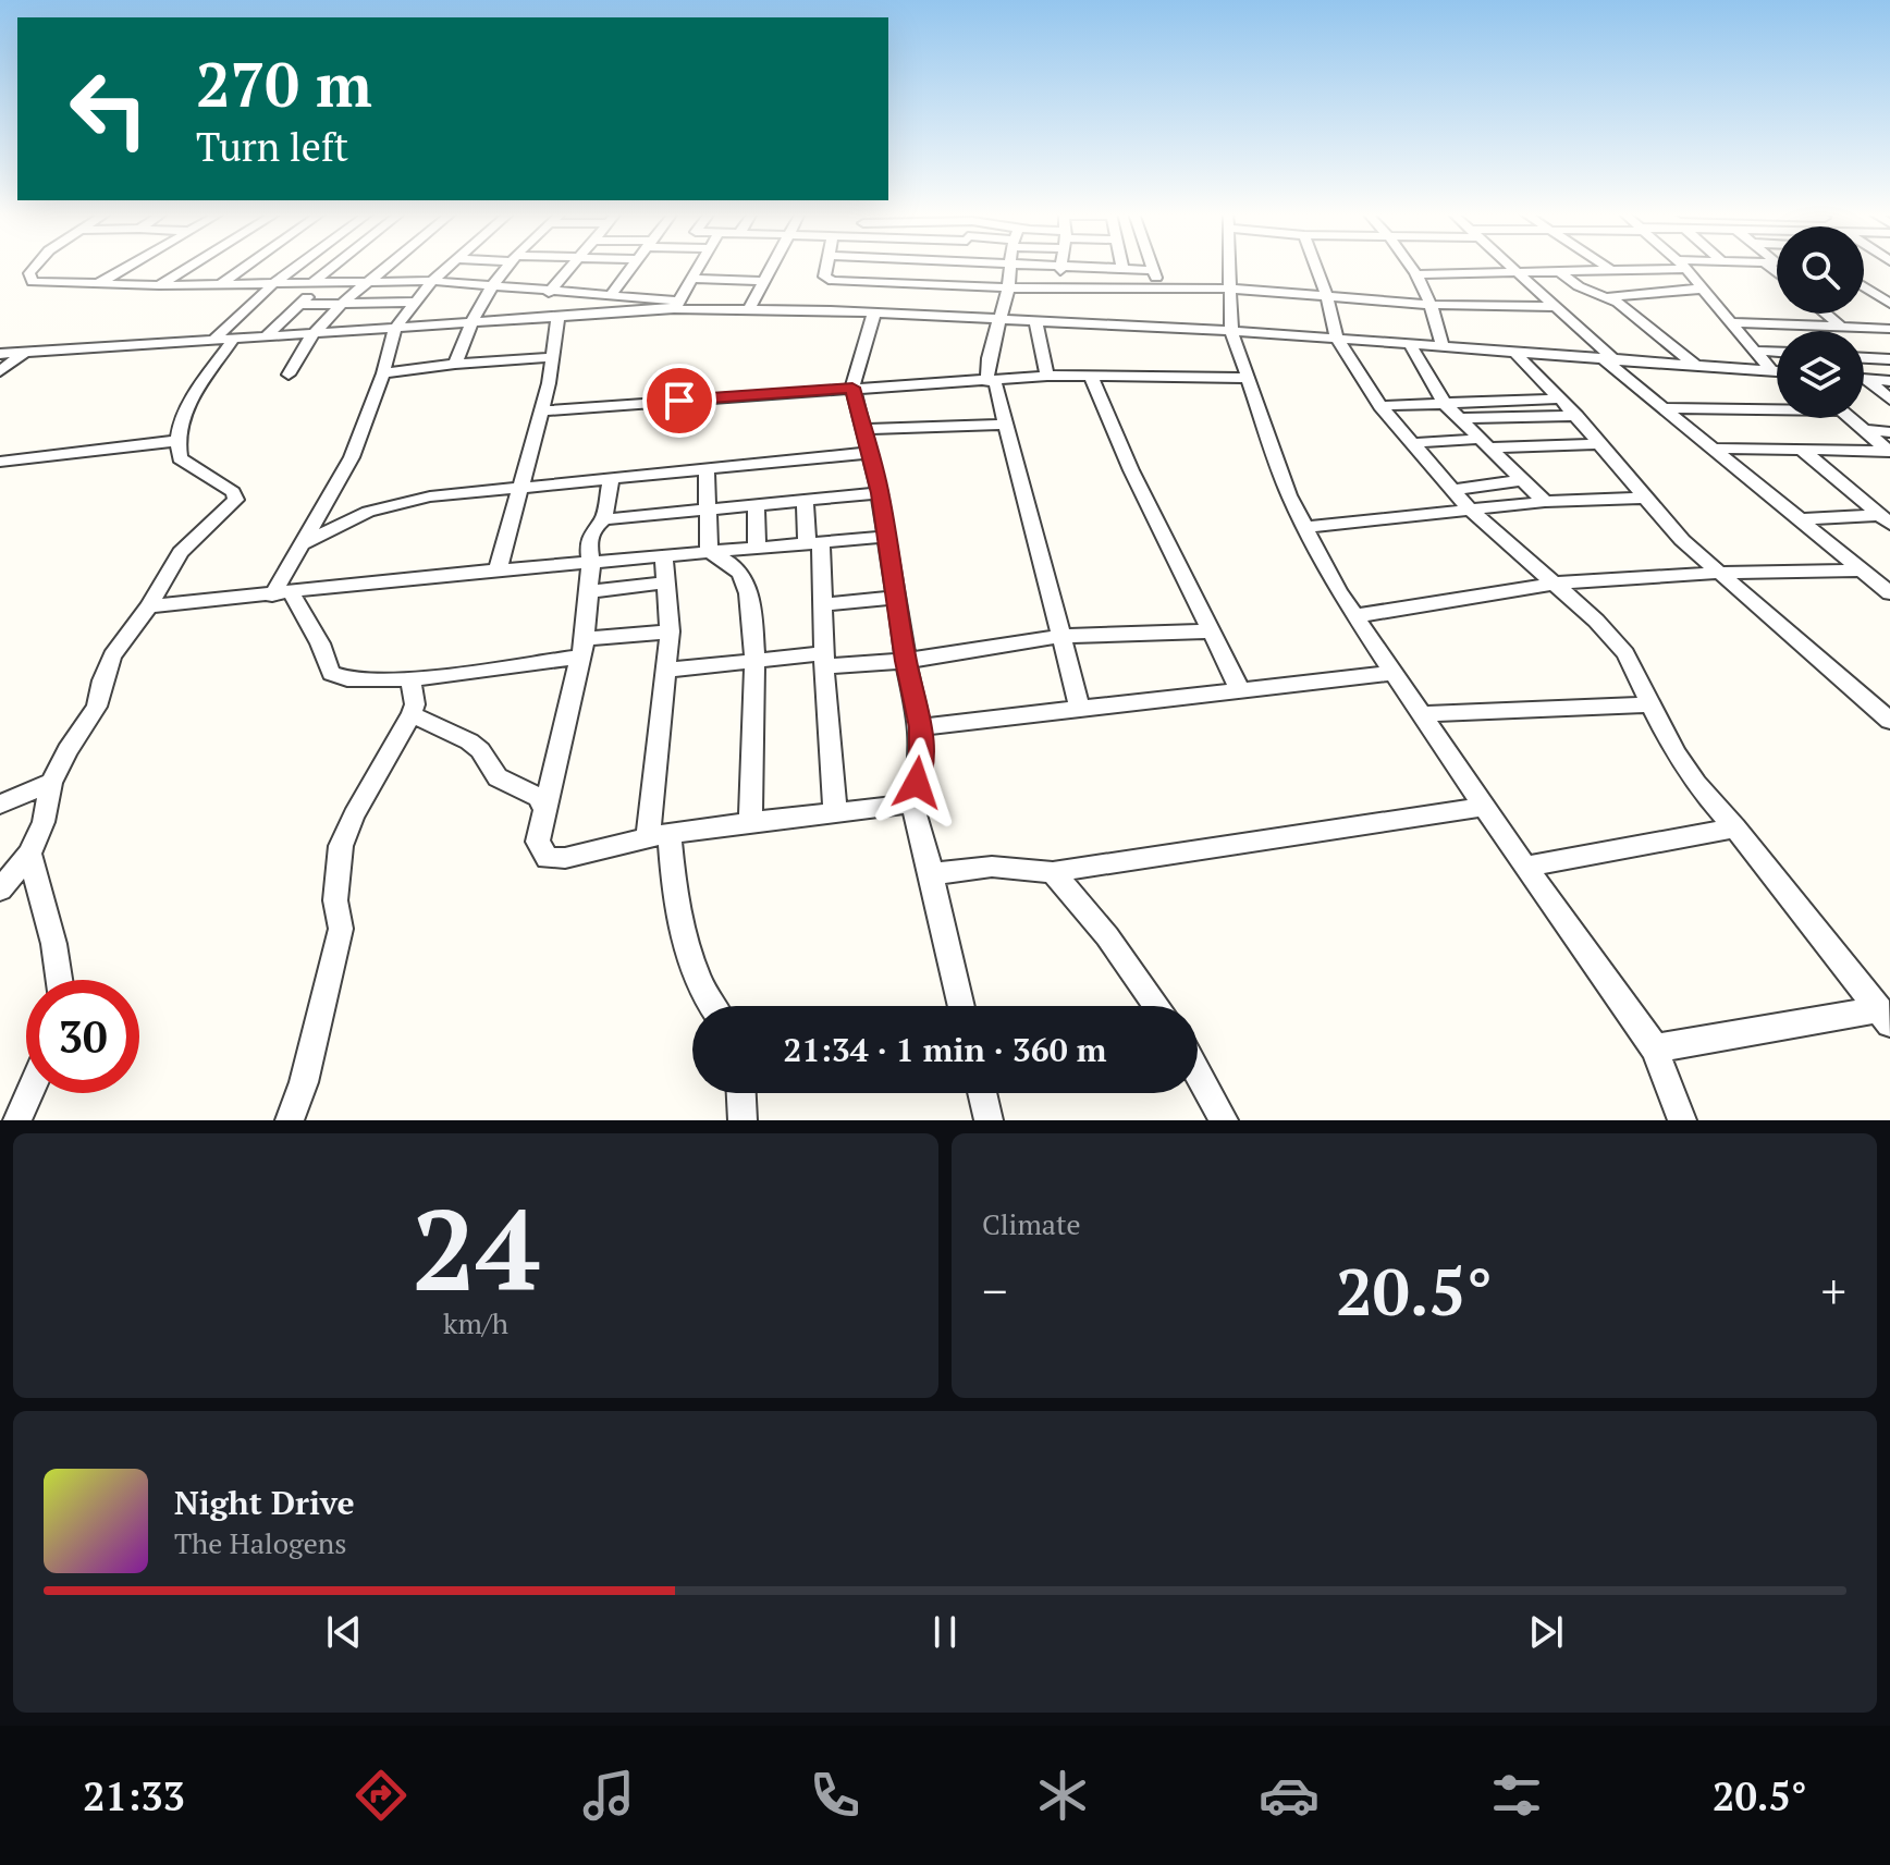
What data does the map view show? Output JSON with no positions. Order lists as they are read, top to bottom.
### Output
{
  "page": {
    "turn": ["270 m", "Turn left"],
    "limit": "30",
    "trip": "21:34 · 1 min · 360 m",
    "tile": [
      ["24", "km/h"],
      "Climate"
    ],
    "heat": ["−", "20.5°", "+"],
    "song": ["Night Drive", "The Halogens"],
    "tabs": ["21:33", "20.5°"]
  }
}
